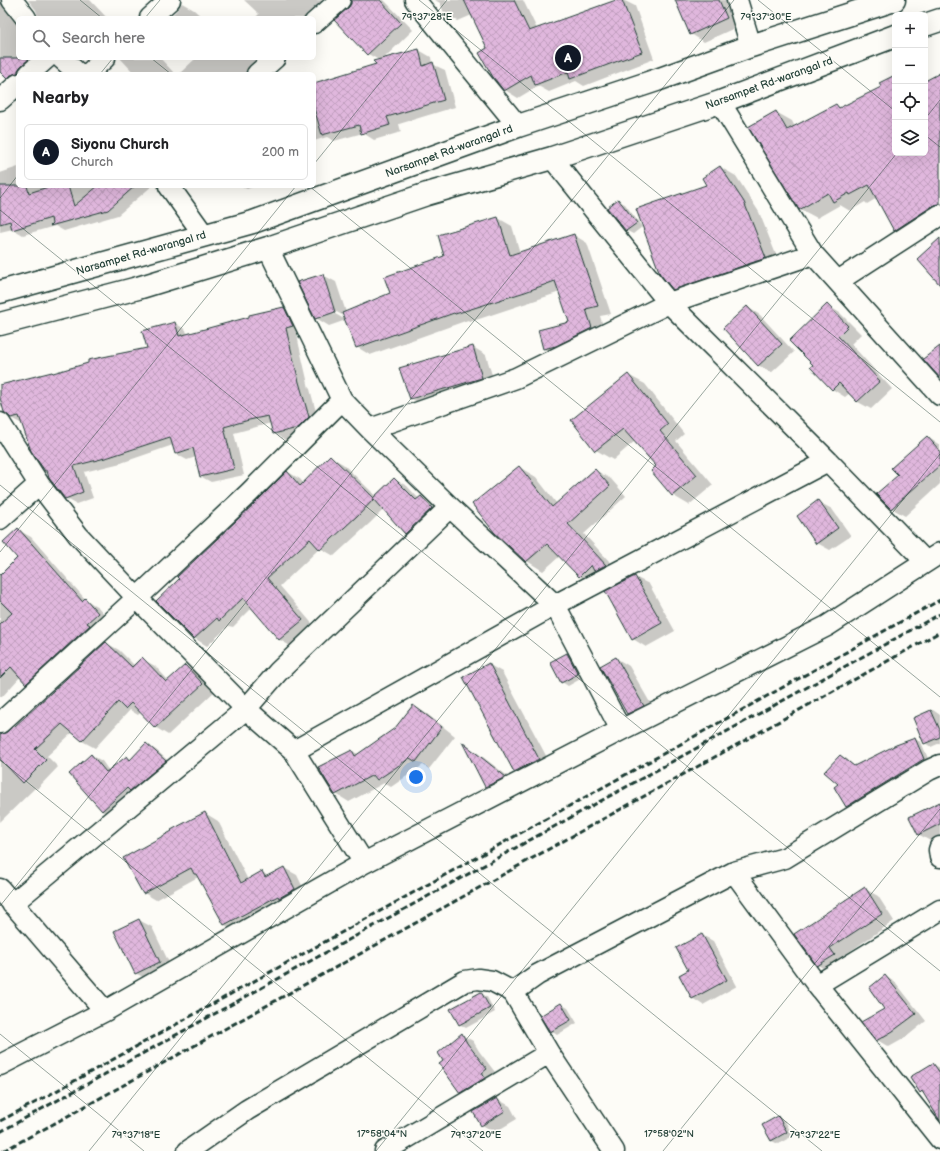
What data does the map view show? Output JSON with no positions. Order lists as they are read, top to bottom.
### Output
{
  "streets": {
    "main road": ["Narsampet Rd-warangal rd"]
  },
  "page": {
    "map_buttons": ["+", "−"],
    "search": "Search here",
    "pins": "A",
    "heading": "Nearby",
    "list": [
      {
        "mark": "A",
        "name": "Siyonu Church",
        "note": "Church",
        "value": "200 m"
      }
    ]
  },
  "coordinates": [
    "79°37'30\"E",
    "79°37'28\"E",
    "17°58'04\"N",
    "17°58'02\"N",
    "79°37'18\"E",
    "79°37'20\"E",
    "79°37'22\"E"
  ]
}
